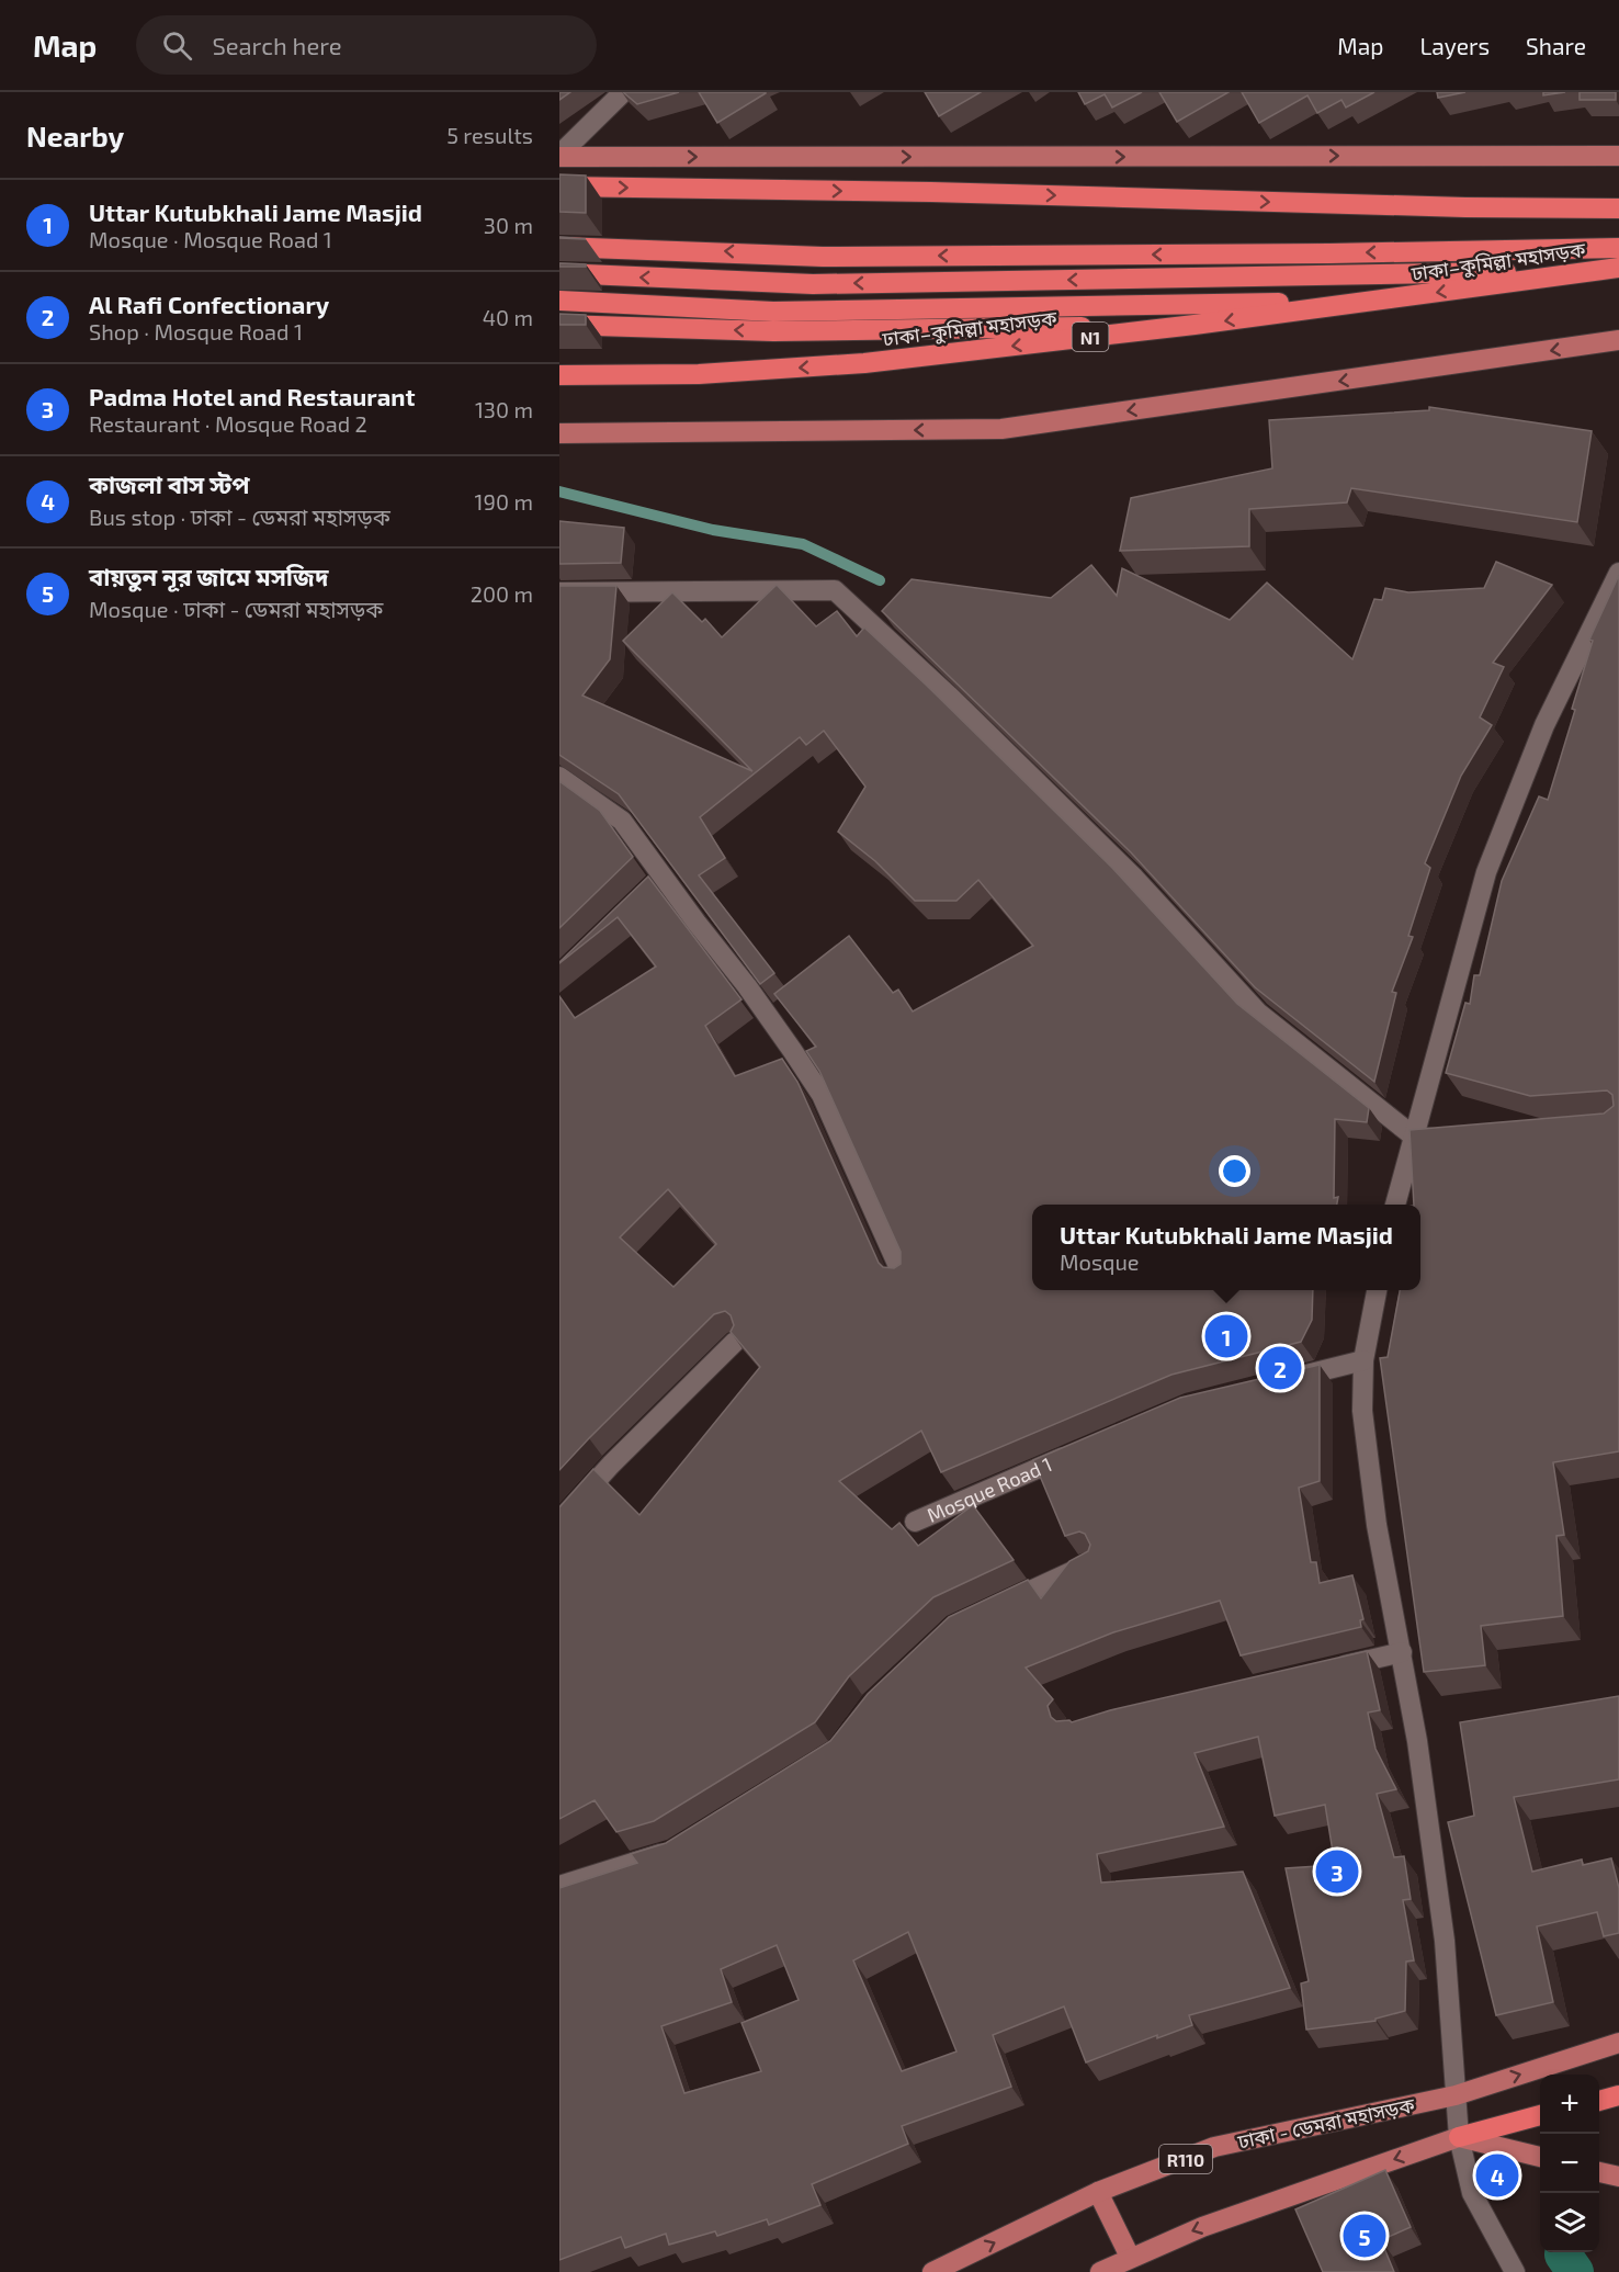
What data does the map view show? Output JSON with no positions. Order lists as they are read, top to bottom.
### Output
{
  "streets": {
    "highway": ["ঢাকা–কুমিল্লা মহাসড়ক", "N1"],
    "main road": ["ঢাকা - ডেমরা মহাসড়ক", "R110"],
    "street": ["Mosque Road 1"]
  },
  "one_way": ["ঢাকা - ডেমরা মহাসড়ক"],
  "page": {
    "header": "Map",
    "search": "Search here",
    "nav": ["Map", "Layers", "Share"],
    "heading": ["Nearby", "5 results"],
    "list": [
      {
        "mark": "1",
        "name": "Uttar Kutubkhali Jame Masjid",
        "note": "Mosque · Mosque Road 1",
        "value": "30 m"
      },
      {
        "mark": "2",
        "name": "Al Rafi Confectionary",
        "note": "Shop · Mosque Road 1",
        "value": "40 m"
      },
      {
        "mark": "3",
        "name": "Padma Hotel and Restaurant",
        "note": "Restaurant · Mosque Road 2",
        "value": "130 m"
      },
      {
        "mark": "4",
        "name": "কাজলা বাস স্টপ",
        "note": "Bus stop · ঢাকা - ডেমরা মহাসড়ক",
        "value": "190 m"
      },
      {
        "mark": "5",
        "name": "বায়তুন নূর জামে মসজিদ",
        "note": "Mosque · ঢাকা - ডেমরা মহাসড়ক",
        "value": "200 m"
      }
    ],
    "popup": ["Uttar Kutubkhali Jame Masjid", "Mosque"],
    "pins": [
      "1",
      "2",
      "3",
      "4",
      "5"
    ],
    "map_buttons": ["+", "−"]
  }
}
